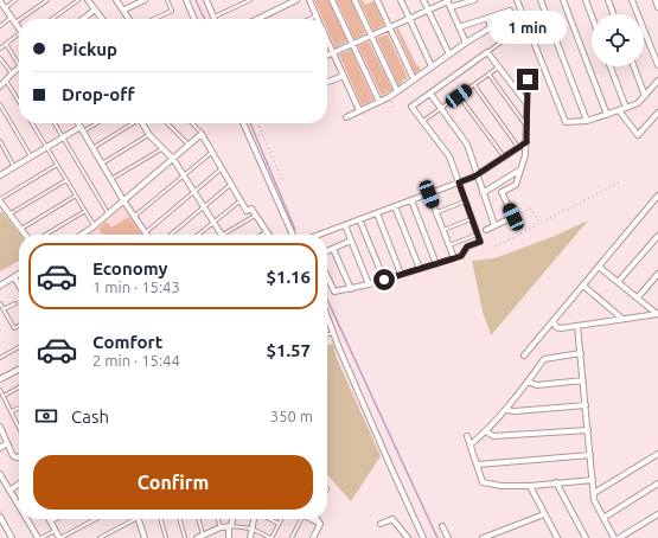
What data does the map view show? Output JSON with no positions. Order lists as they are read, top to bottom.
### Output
{
  "page": {
    "bubble": "1 min",
    "banner": ["Pickup", "Drop-off"],
    "list": [
      {
        "name": "Economy",
        "note": "1 min · 15:43",
        "value": "$1.16"
      },
      {
        "name": "Comfort",
        "note": "2 min · 15:44",
        "value": "$1.57"
      }
    ],
    "pay": ["Cash", "350 m"],
    "buttons": "Confirm"
  }
}
